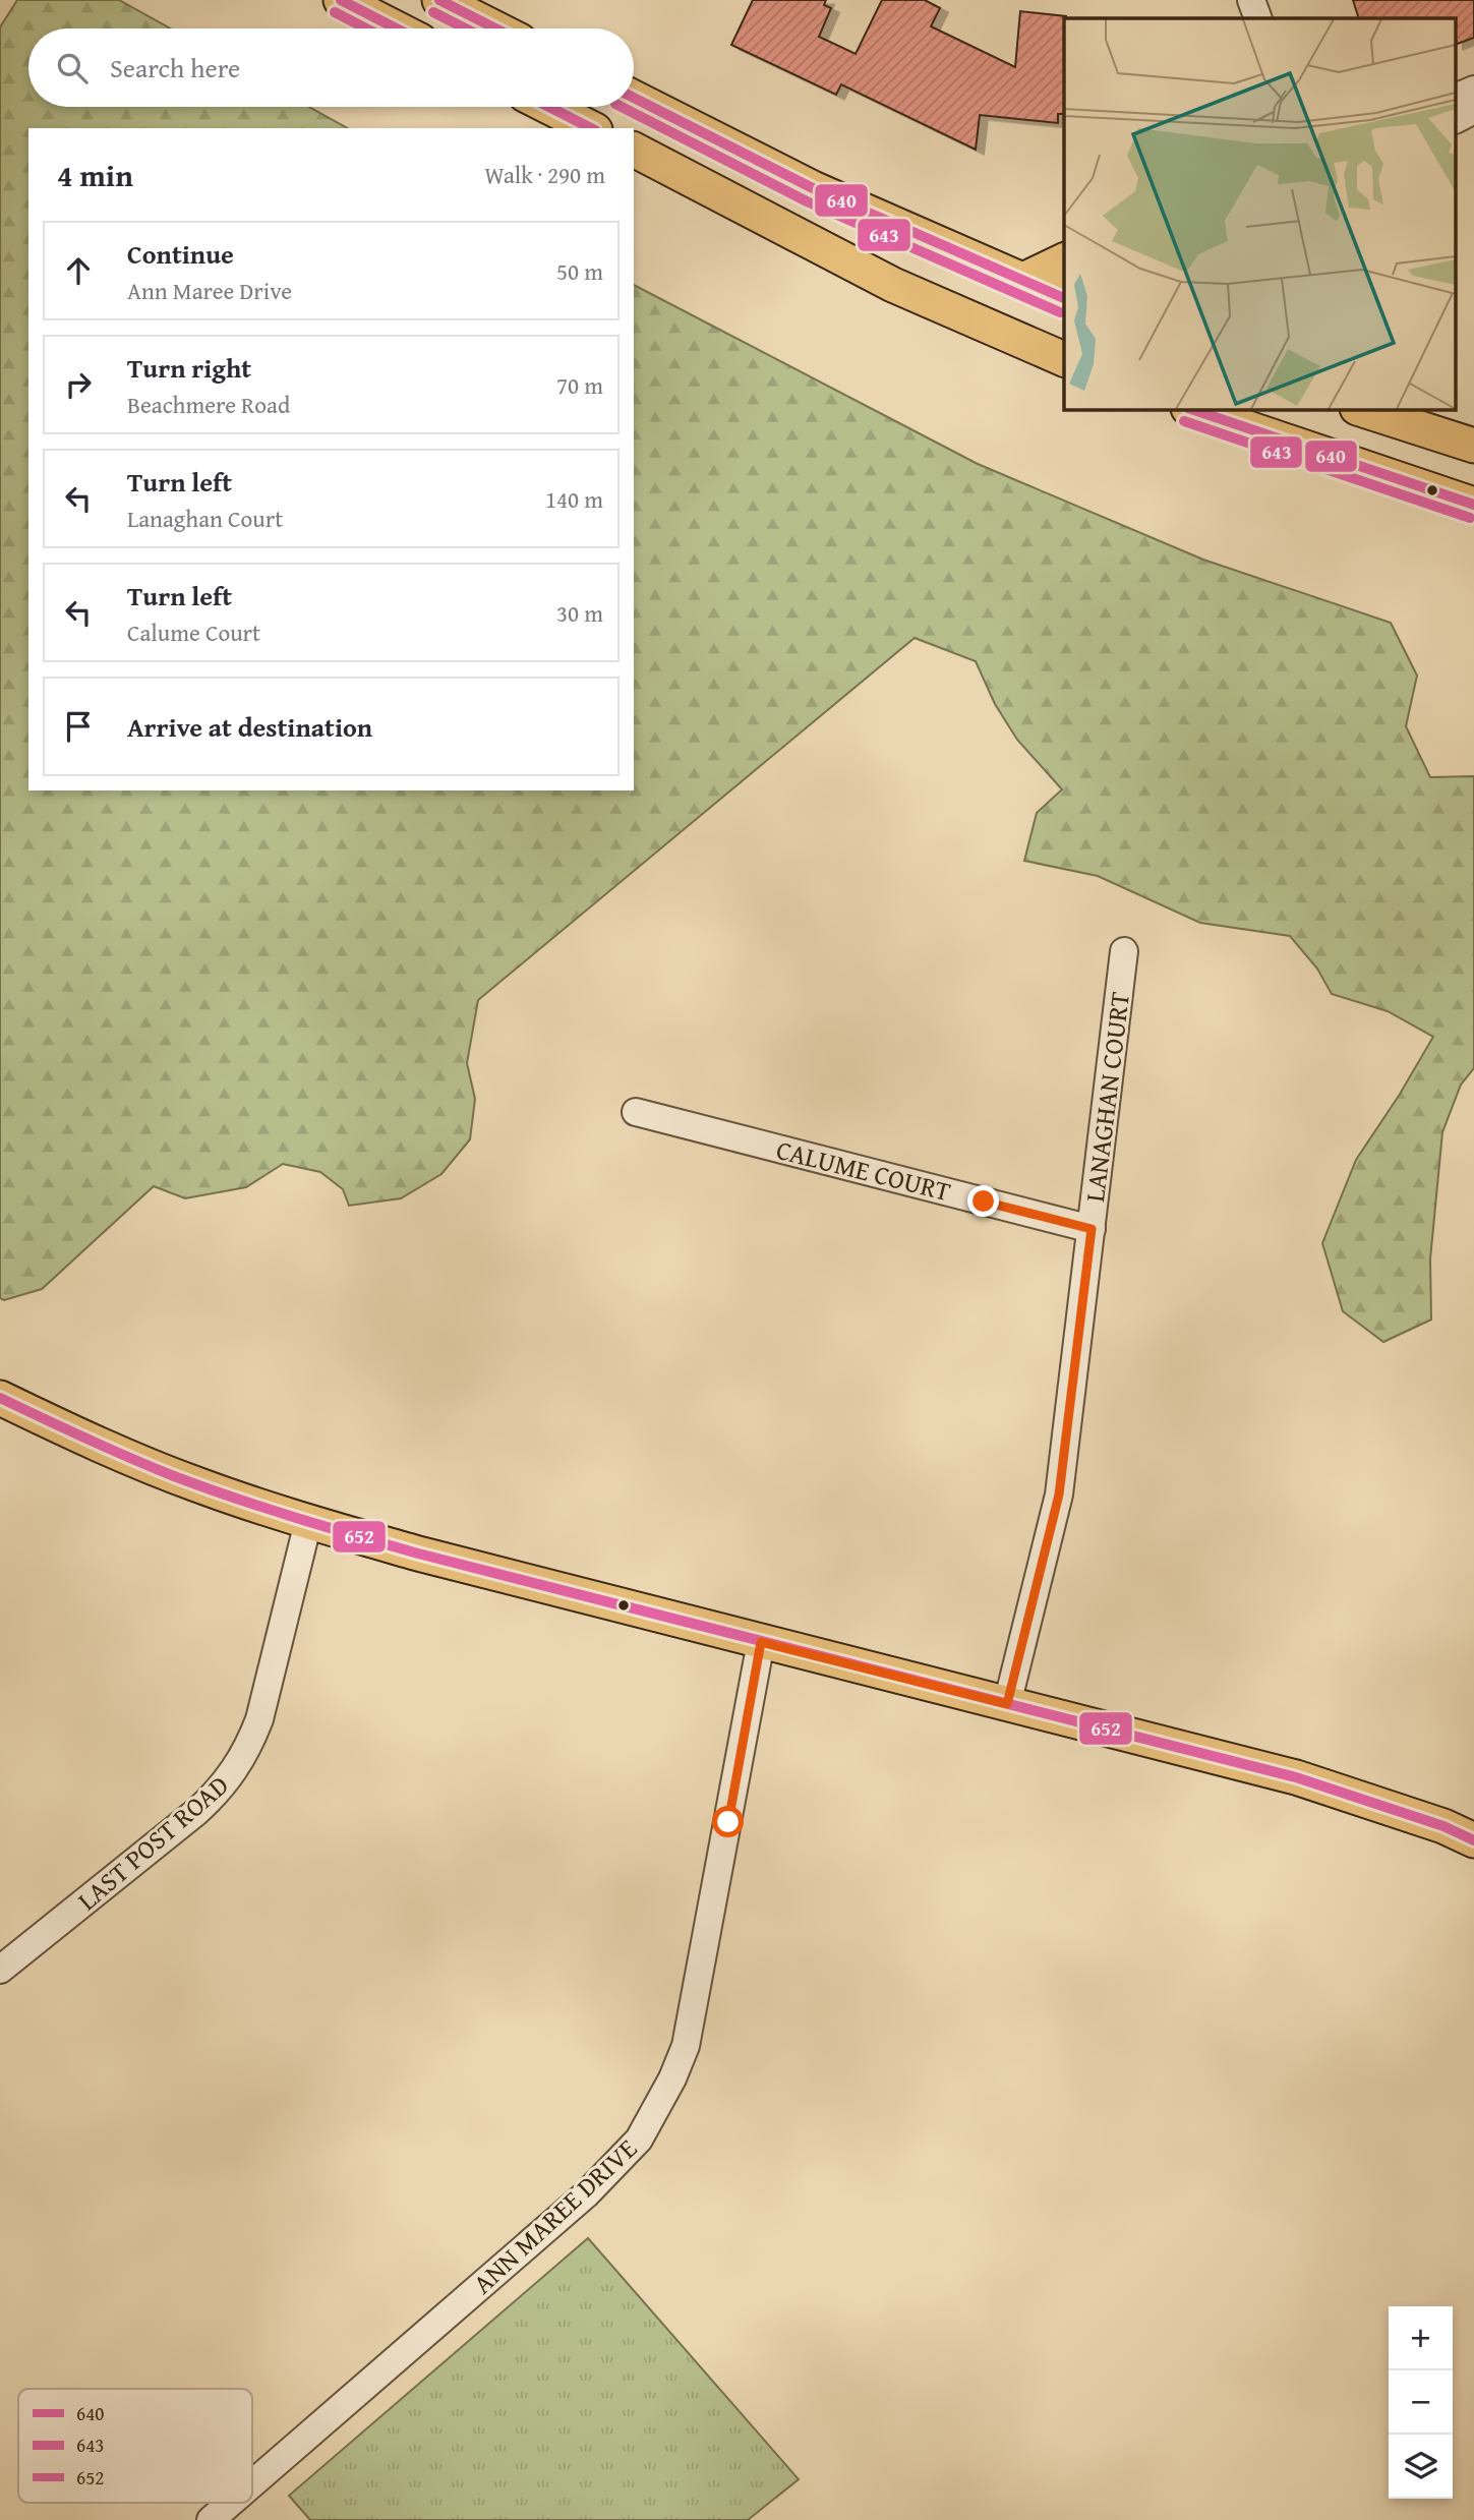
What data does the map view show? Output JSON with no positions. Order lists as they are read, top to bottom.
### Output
{
  "streets": {
    "street": [
      "LANAGHAN COURT",
      "CALUME COURT",
      "LAST POST ROAD",
      "ANN MAREE DRIVE"
    ]
  },
  "crossings": [
    ["LANAGHAN COURT", "CALUME COURT"]
  ],
  "lines": ["transit line 640", "transit line 643", "transit line 652"],
  "legend": ["640", "643", "652"],
  "page": {
    "search": "Search here",
    "heading": ["4 min", "Walk · 290 m"],
    "list": [
      ["Continue", "Ann Maree Drive", "50 m"],
      ["Turn right", "Beachmere Road", "70 m"],
      ["Turn left", "Lanaghan Court", "140 m"],
      ["Turn left", "Calume Court", "30 m"],
      "Arrive at destination"
    ],
    "map_buttons": ["+", "−"]
  }
}
